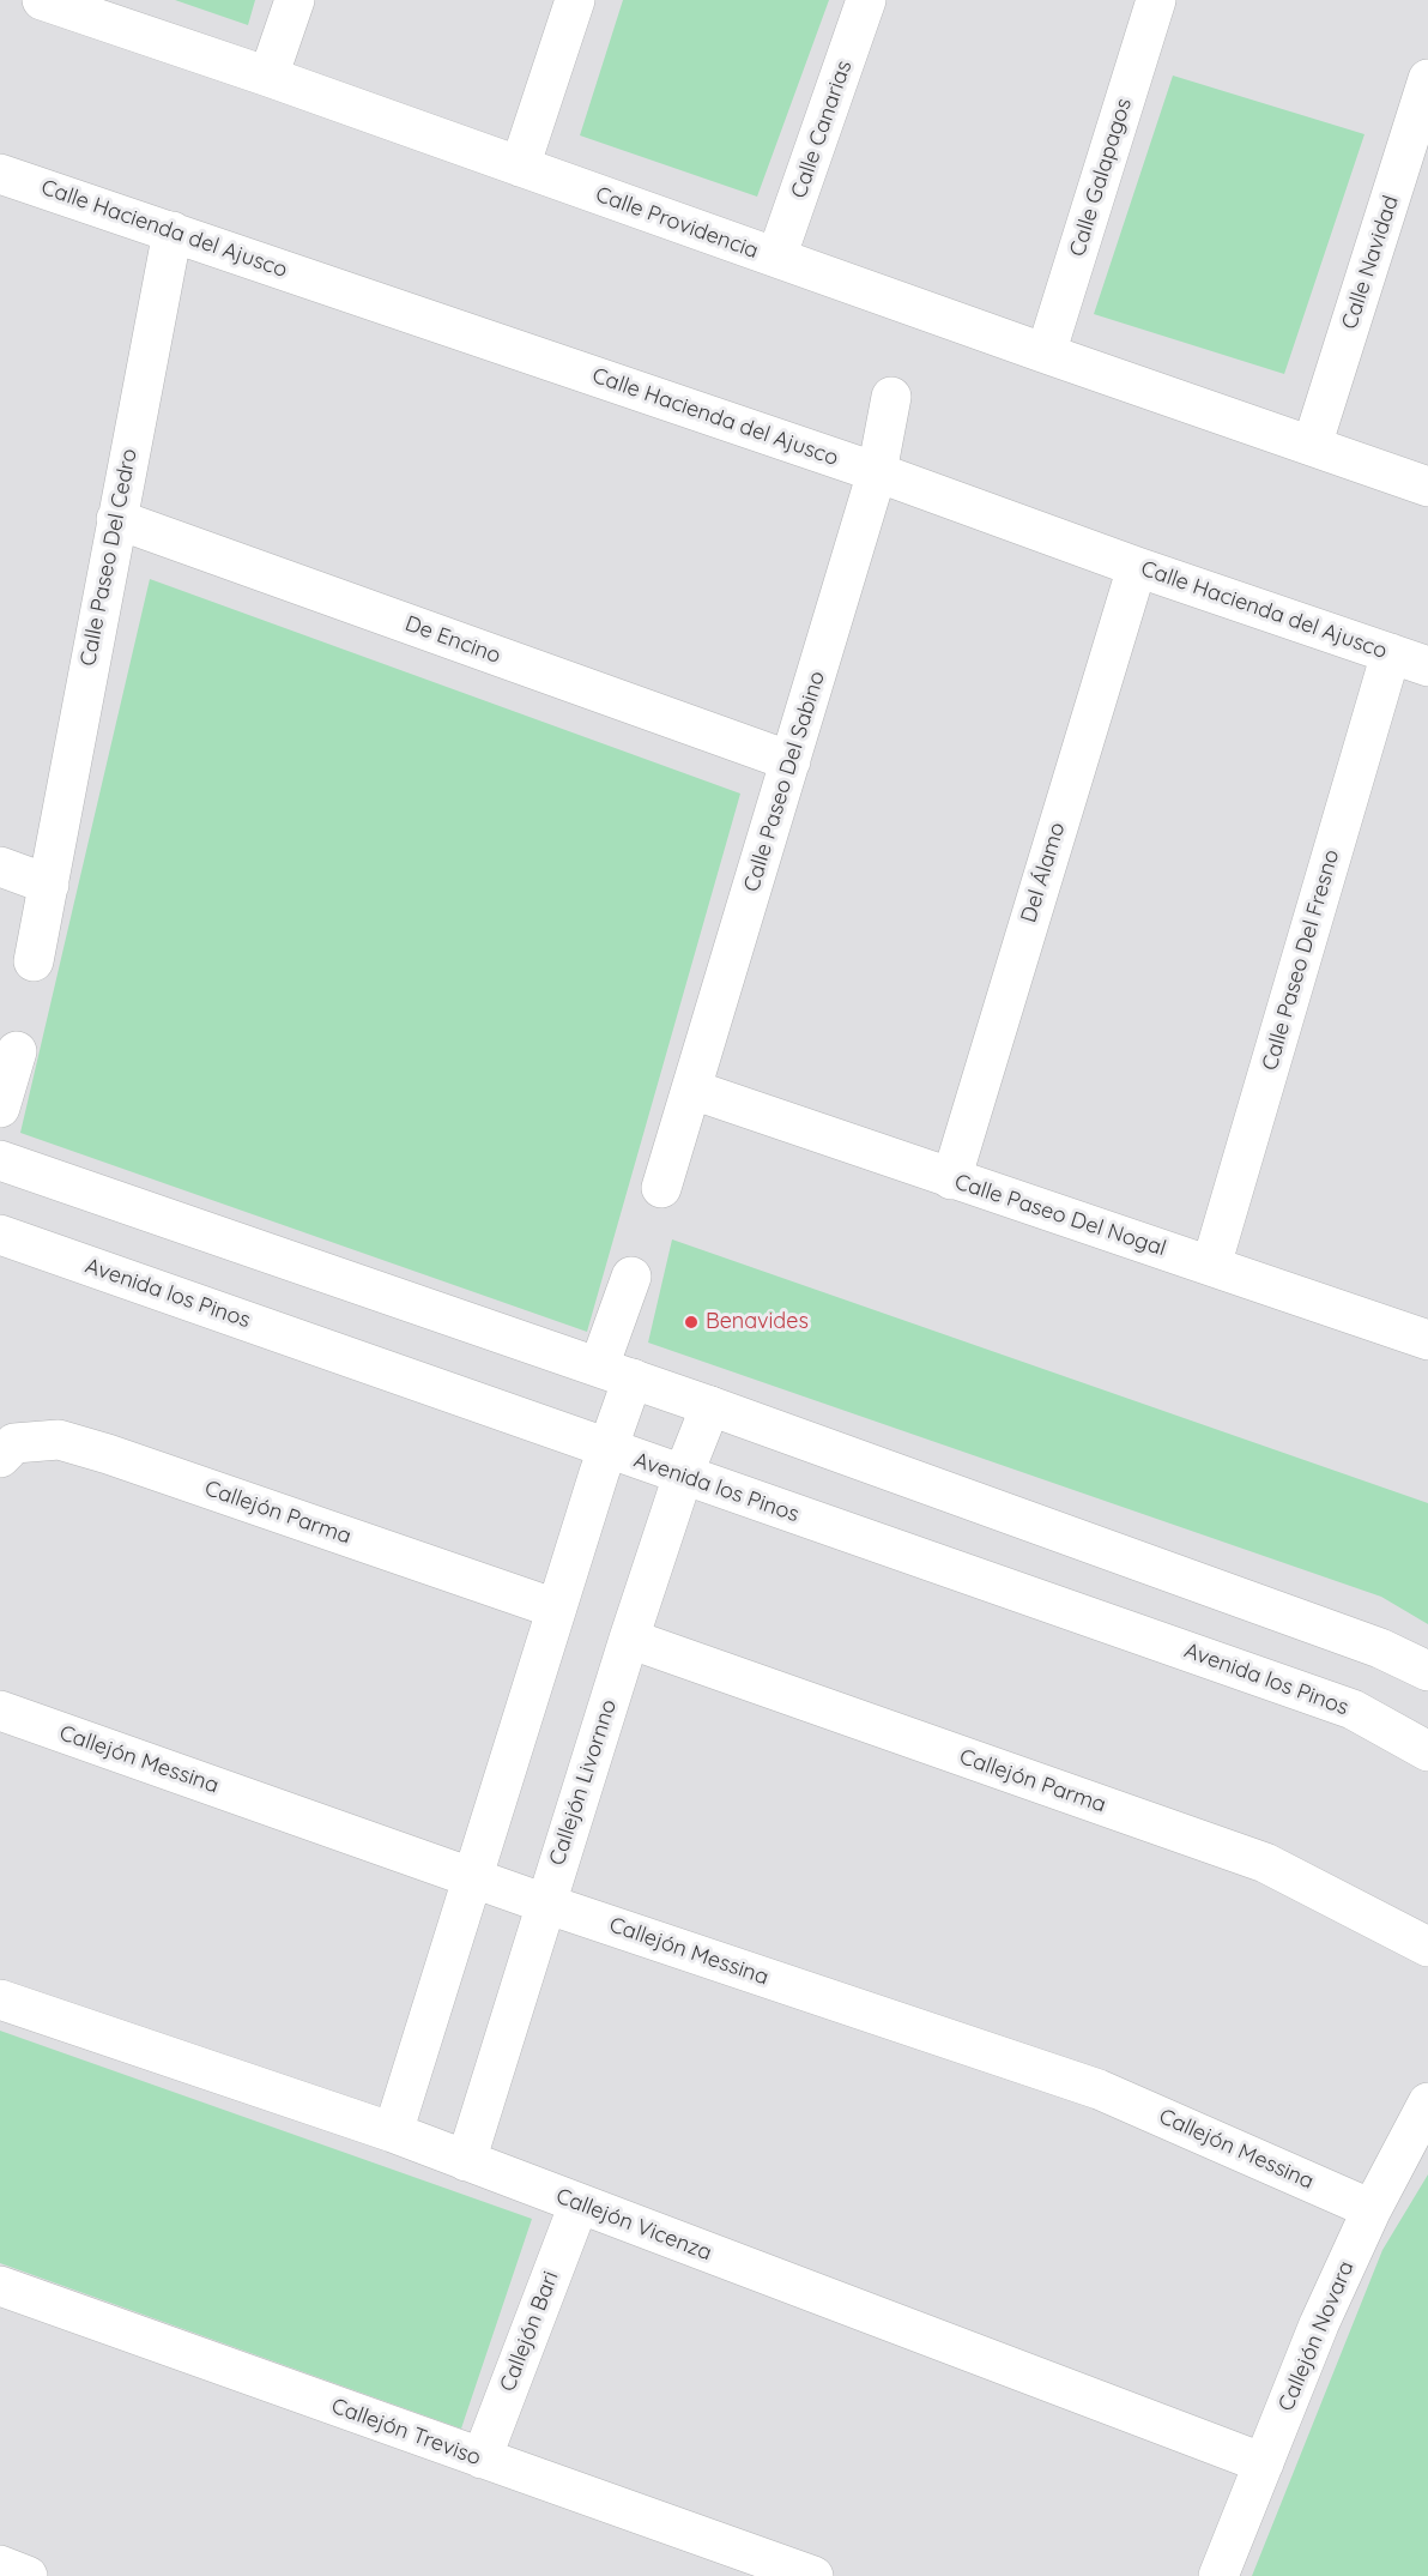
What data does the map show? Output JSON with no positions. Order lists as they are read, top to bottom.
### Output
{
  "streets": {
    "street": [
      "Calle Canarias",
      "Calle Galapagos",
      "Calle Providencia",
      "Calle Hacienda del Ajusco",
      "Calle Navidad",
      "Calle Paseo Del Cedro",
      "De Encino",
      "Calle Paseo Del Sabino",
      "Del Álamo",
      "Calle Paseo Del Fresno",
      "Calle Paseo Del Nogal",
      "Avenida los Pinos",
      "Callejón Parma",
      "Callejón Messina",
      "Callejón Livornno",
      "Callejón Vicenza",
      "Callejón Bari",
      "Callejón Novara",
      "Callejón Treviso"
    ]
  },
  "crossings": [
    ["Calle Canarias", "Calle Providencia"],
    ["Calle Galapagos", "Calle Providencia"],
    ["Calle Providencia", "Calle Navidad"],
    ["Calle Hacienda del Ajusco", "Calle Paseo Del Cedro"],
    ["Calle Hacienda del Ajusco", "Calle Paseo Del Sabino"],
    ["Calle Hacienda del Ajusco", "Del Álamo"],
    ["Calle Hacienda del Ajusco", "Calle Paseo Del Fresno"],
    ["Calle Paseo Del Cedro", "De Encino"],
    ["De Encino", "Calle Paseo Del Sabino"],
    ["Calle Paseo Del Sabino", "Calle Paseo Del Nogal"],
    ["Del Álamo", "Calle Paseo Del Nogal"],
    ["Calle Paseo Del Fresno", "Calle Paseo Del Nogal"],
    ["Avenida los Pinos", "Callejón Livornno"],
    ["Callejón Parma", "Callejón Livornno"],
    ["Callejón Messina", "Callejón Livornno"],
    ["Callejón Messina", "Callejón Novara"],
    ["Callejón Livornno", "Callejón Vicenza"],
    ["Callejón Vicenza", "Callejón Bari"],
    ["Callejón Vicenza", "Callejón Novara"],
    ["Callejón Bari", "Callejón Treviso"]
  ],
  "places": ["Benavides"]
}
